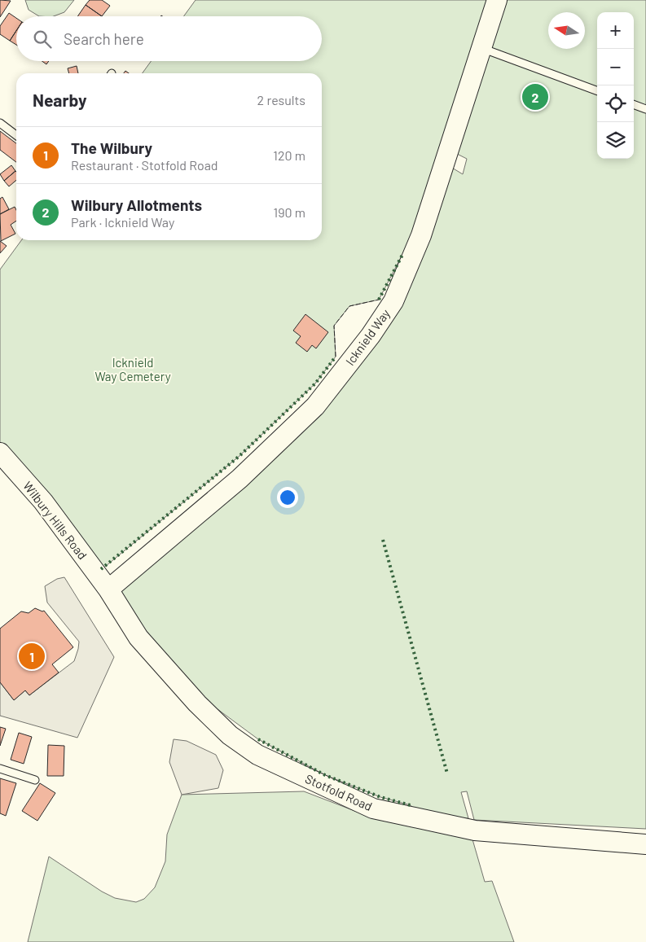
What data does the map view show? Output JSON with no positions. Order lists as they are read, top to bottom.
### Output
{
  "streets": {
    "street": ["Icknield Way", "Wilbury Hills Road", "Stotfold Road"]
  },
  "crossings": [
    ["Icknield Way", "Wilbury Hills Road"],
    ["Icknield Way", "Stotfold Road"],
    ["Wilbury Hills Road", "Stotfold Road"]
  ],
  "parks": ["Icknield Way Cemetery"],
  "north": "left",
  "page": {
    "map_buttons": ["+", "−"],
    "search": "Search here",
    "heading": ["Nearby", "2 results"],
    "pins": ["2", "1"],
    "list": [
      {
        "mark": "1",
        "name": "The Wilbury",
        "note": "Restaurant · Stotfold Road",
        "value": "120 m"
      },
      {
        "mark": "2",
        "name": "Wilbury Allotments",
        "note": "Park · Icknield Way",
        "value": "190 m"
      }
    ]
  }
}
